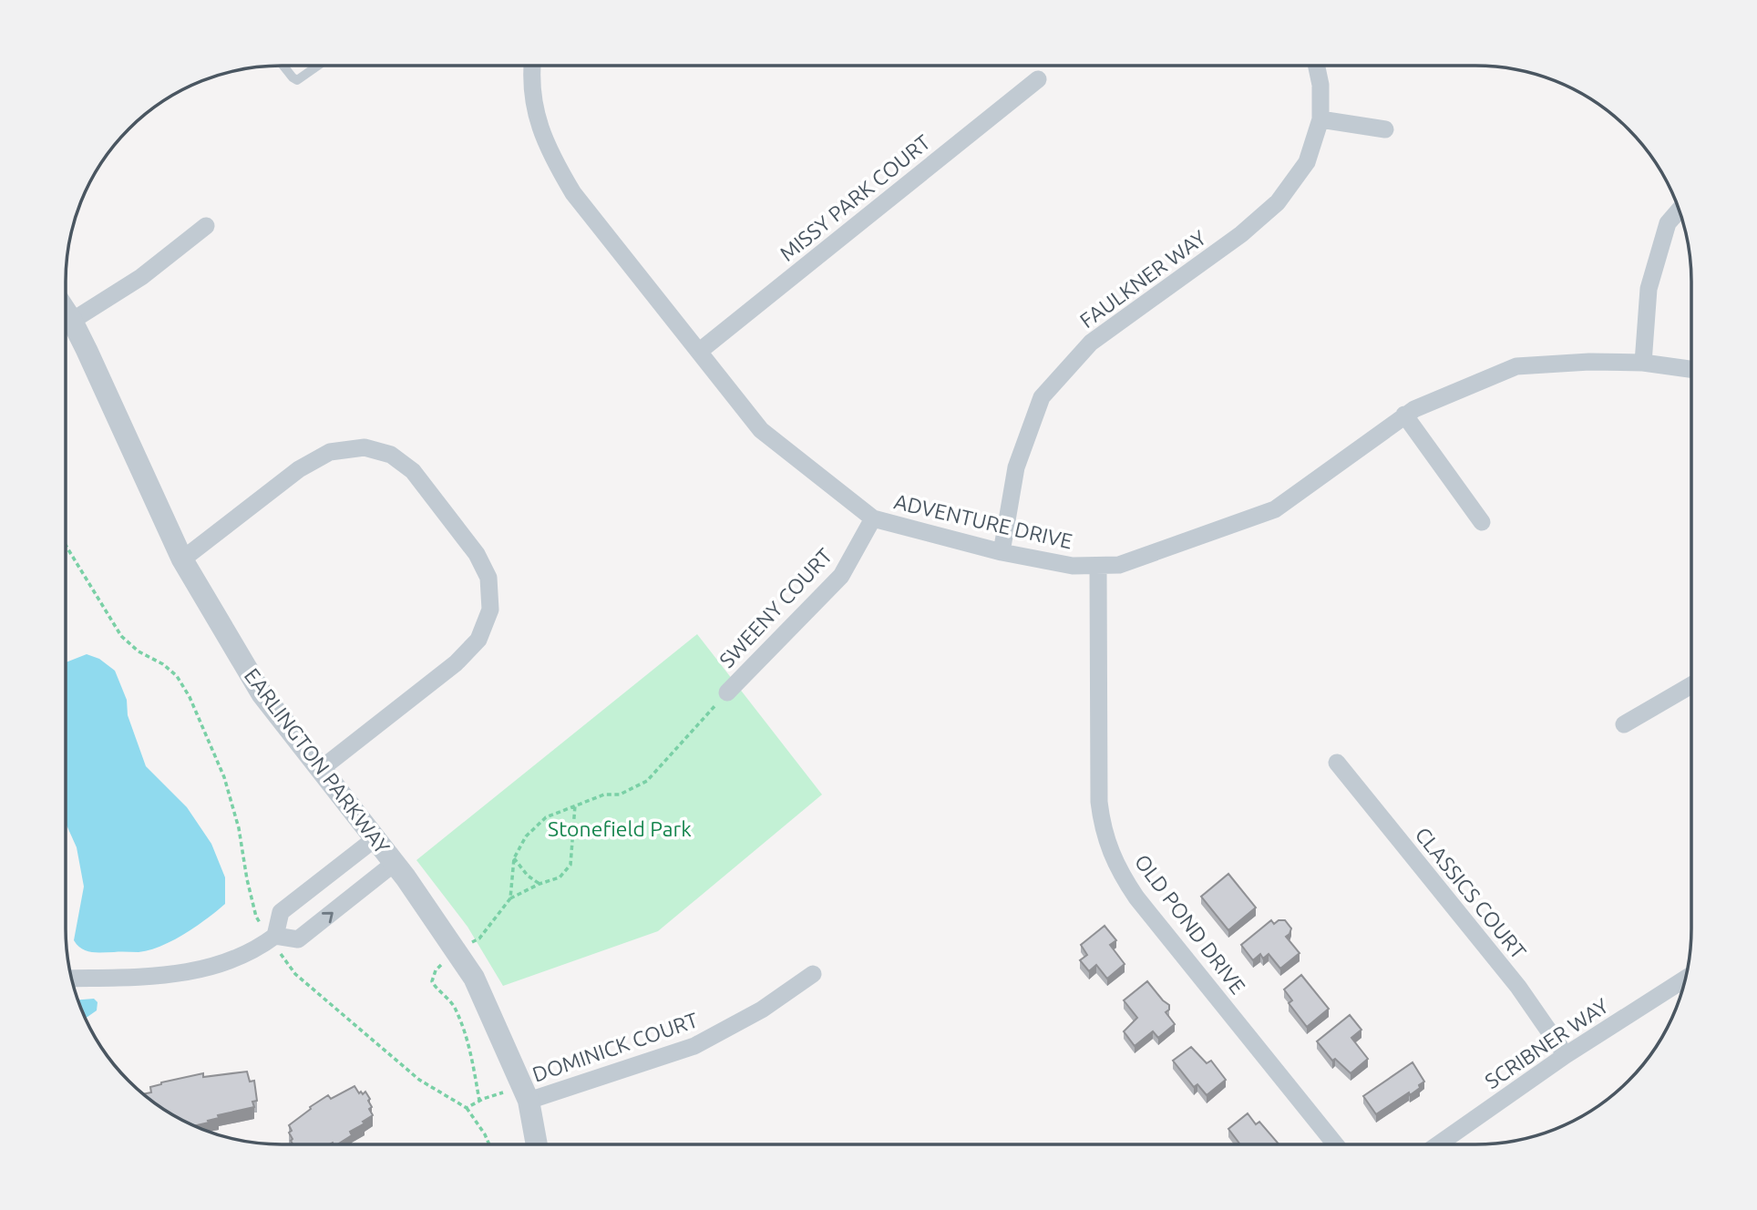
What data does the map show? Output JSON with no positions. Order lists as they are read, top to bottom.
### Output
{
  "streets": {
    "street": [
      "MISSY PARK COURT",
      "FAULKNER WAY",
      "ADVENTURE DRIVE",
      "SWEENY COURT",
      "EARLINGTON PARKWAY",
      "CLASSICS COURT",
      "OLD POND DRIVE",
      "SCRIBNER WAY",
      "DOMINICK COURT"
    ]
  },
  "crossings": [
    ["MISSY PARK COURT", "ADVENTURE DRIVE"],
    ["FAULKNER WAY", "ADVENTURE DRIVE"],
    ["ADVENTURE DRIVE", "SWEENY COURT"],
    ["ADVENTURE DRIVE", "OLD POND DRIVE"],
    ["EARLINGTON PARKWAY", "DOMINICK COURT"],
    ["CLASSICS COURT", "SCRIBNER WAY"]
  ],
  "parks": ["Stonefield Park"]
}
